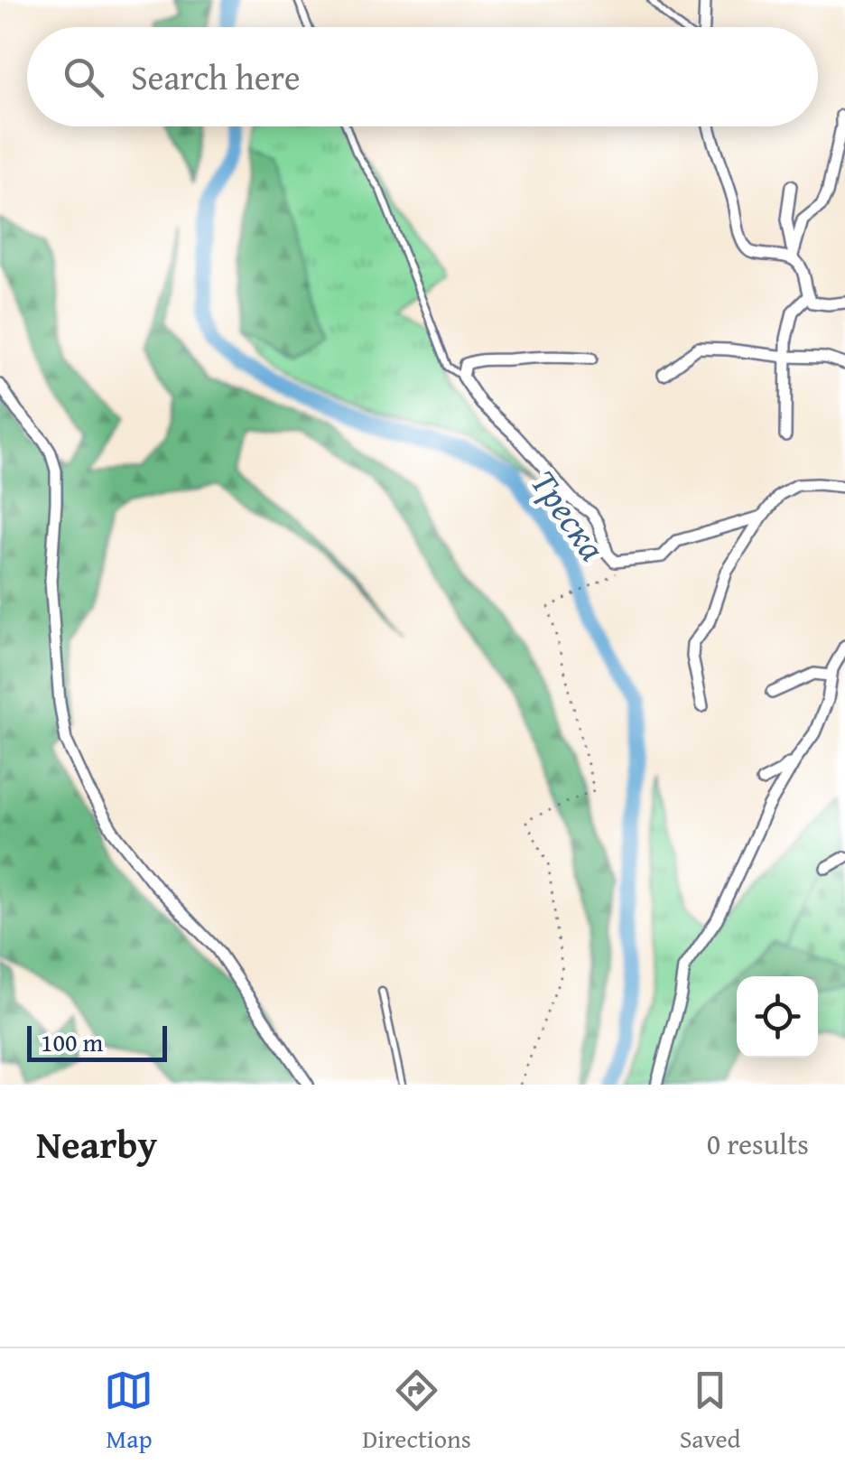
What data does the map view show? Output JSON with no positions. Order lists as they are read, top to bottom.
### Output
{
  "water": ["Треска"],
  "scale_bar": "100 m",
  "page": {
    "search": "Search here",
    "scale": "100 m",
    "heading": ["Nearby", "0 results"],
    "nav": ["Map", "Directions", "Saved"]
  }
}
